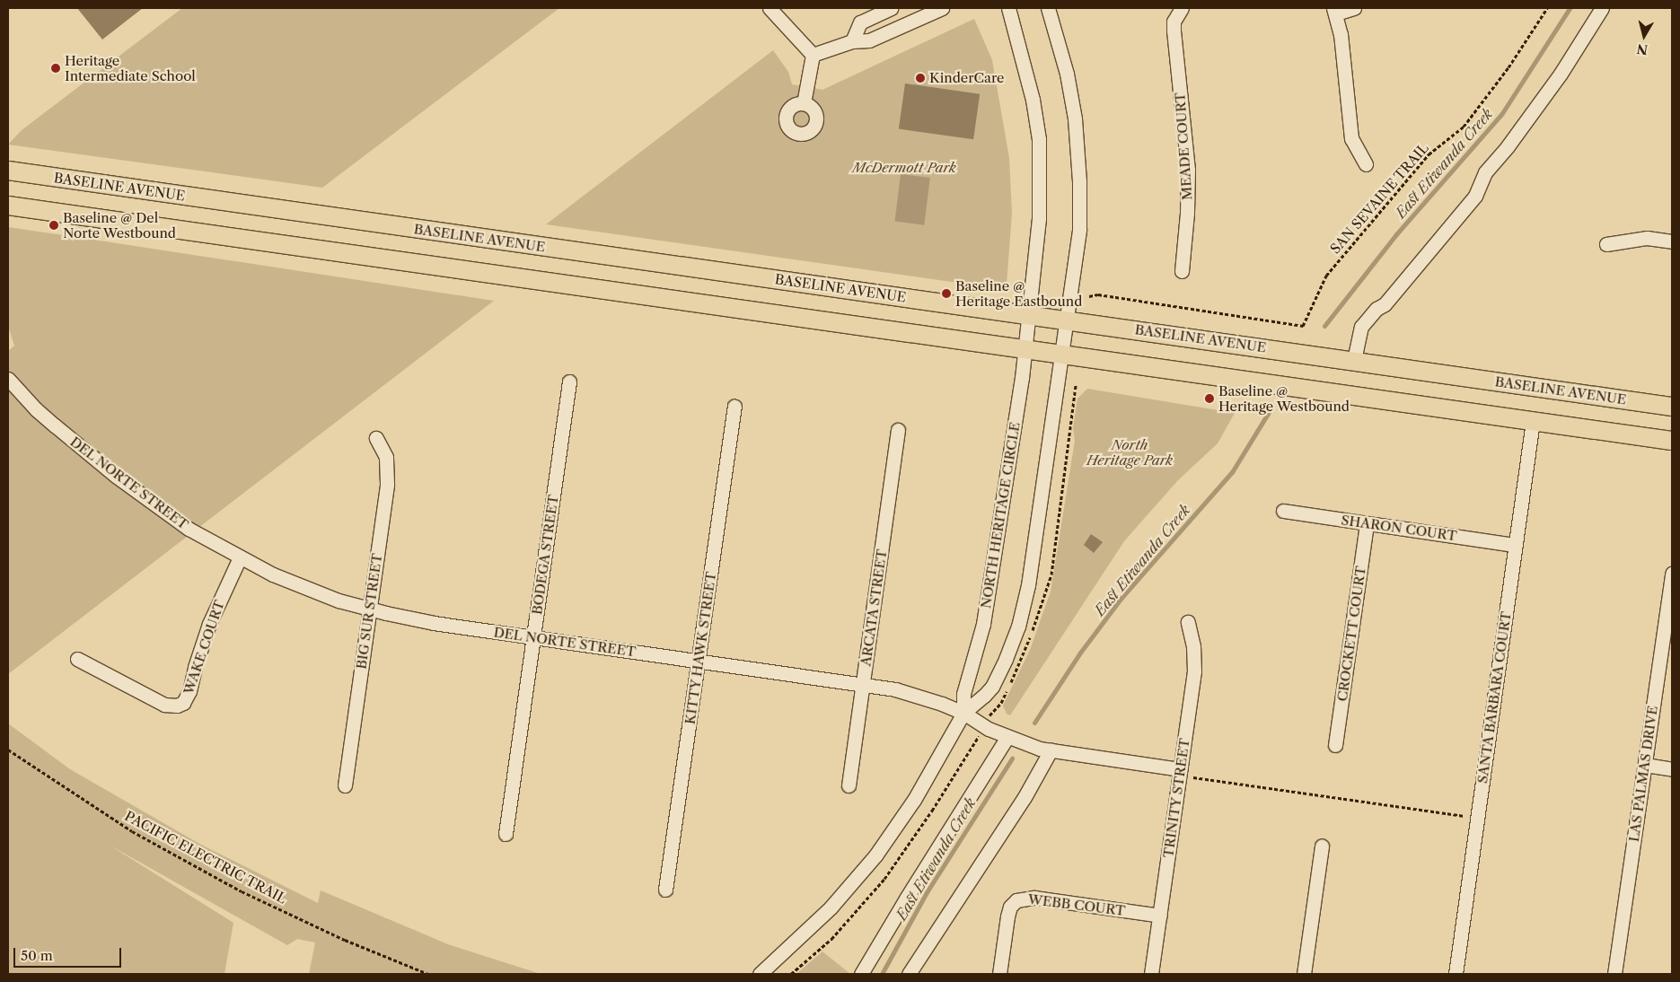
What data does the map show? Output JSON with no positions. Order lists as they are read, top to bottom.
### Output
{
  "streets": {
    "main road": ["BASELINE AVENUE"],
    "street": [
      "MEADE COURT",
      "DEL NORTE STREET",
      "NORTH HERITAGE CIRCLE",
      "SHARON COURT",
      "BODEGA STREET",
      "ARCATA STREET",
      "BIG SUR STREET",
      "CROCKETT COURT",
      "WAKE COURT",
      "KITTY HAWK STREET",
      "SANTA BARBARA COURT",
      "LAS PALMAS DRIVE",
      "TRINITY STREET",
      "WEBB COURT"
    ],
    "path": ["SAN SEVAINE TRAIL", "PACIFIC ELECTRIC TRAIL"]
  },
  "crossings": [
    ["BASELINE AVENUE", "NORTH HERITAGE CIRCLE"],
    ["DEL NORTE STREET", "NORTH HERITAGE CIRCLE"],
    ["DEL NORTE STREET", "BODEGA STREET"],
    ["DEL NORTE STREET", "ARCATA STREET"],
    ["DEL NORTE STREET", "BIG SUR STREET"],
    ["DEL NORTE STREET", "WAKE COURT"],
    ["DEL NORTE STREET", "KITTY HAWK STREET"],
    ["DEL NORTE STREET", "TRINITY STREET"],
    ["SHARON COURT", "CROCKETT COURT"],
    ["SHARON COURT", "SANTA BARBARA COURT"],
    ["TRINITY STREET", "WEBB COURT"]
  ],
  "water": ["East Etiwanda Creek"],
  "parks": ["McDermott Park", "North Heritage Park"],
  "places": [
    "Heritage Intermediate School",
    "KinderCare",
    "Baseline @ Del Norte Westbound",
    "Baseline @ Heritage Eastbound",
    "Baseline @ Heritage Westbound"
  ],
  "scale_bar": "50 m",
  "north": "bottom"
}
